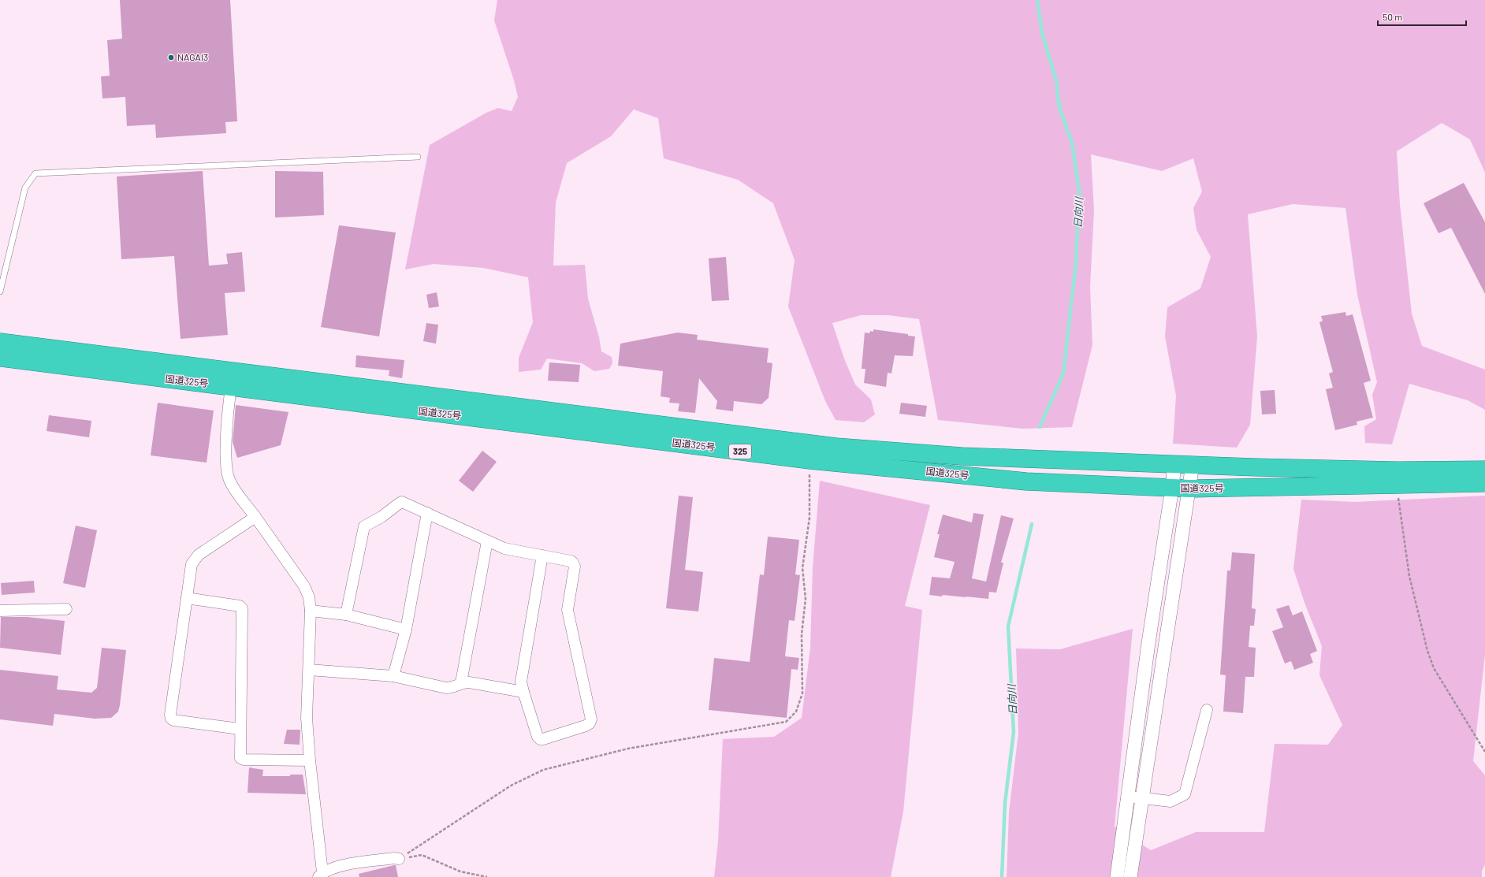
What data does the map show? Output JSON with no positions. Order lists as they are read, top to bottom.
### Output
{
  "streets": {
    "highway": ["国道325号", "325"]
  },
  "water": ["日向川"],
  "places": ["NAGAI3"],
  "scale_bar": "50 m"
}
